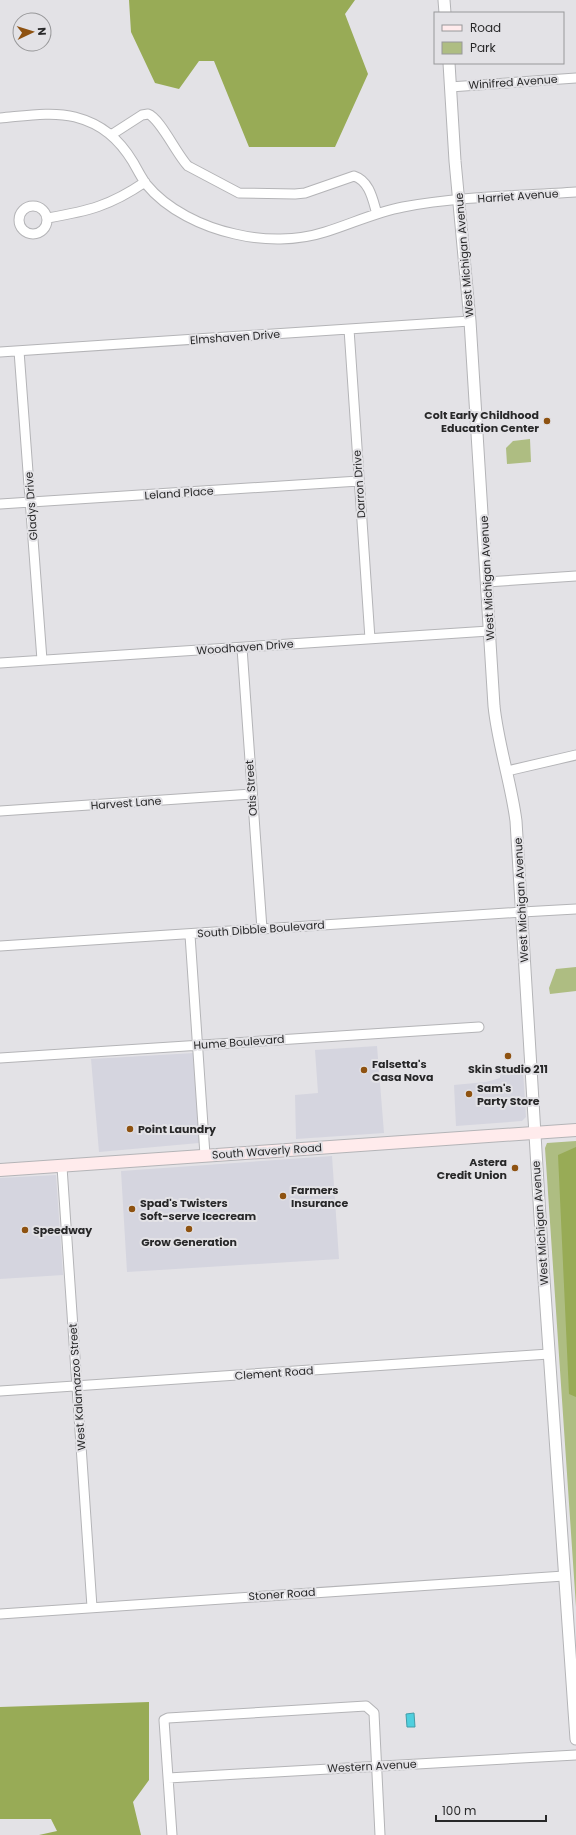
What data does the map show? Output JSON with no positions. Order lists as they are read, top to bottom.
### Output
{
  "streets": {
    "main road": ["South Waverly Road"],
    "street": [
      "Winifred Avenue",
      "Harriet Avenue",
      "West Michigan Avenue",
      "Elmshaven Drive",
      "Darron Drive",
      "Leland Place",
      "Gladys Drive",
      "Woodhaven Drive",
      "Otis Street",
      "Harvest Lane",
      "South Dibble Boulevard",
      "Hume Boulevard",
      "Clement Road",
      "West Kalamazoo Street",
      "Stoner Road",
      "Western Avenue"
    ]
  },
  "crossings": [
    ["Winifred Avenue", "West Michigan Avenue"],
    ["Harriet Avenue", "West Michigan Avenue"],
    ["West Michigan Avenue", "Elmshaven Drive"],
    ["West Michigan Avenue", "Woodhaven Drive"],
    ["West Michigan Avenue", "South Dibble Boulevard"],
    ["West Michigan Avenue", "South Waverly Road"],
    ["West Michigan Avenue", "Clement Road"],
    ["West Michigan Avenue", "Stoner Road"],
    ["Elmshaven Drive", "Darron Drive"],
    ["Elmshaven Drive", "Gladys Drive"],
    ["Darron Drive", "Leland Place"],
    ["Darron Drive", "Woodhaven Drive"],
    ["Leland Place", "Gladys Drive"],
    ["Gladys Drive", "Woodhaven Drive"],
    ["Woodhaven Drive", "Otis Street"],
    ["Otis Street", "Harvest Lane"],
    ["Otis Street", "South Dibble Boulevard"],
    ["South Waverly Road", "West Kalamazoo Street"],
    ["Clement Road", "West Kalamazoo Street"],
    ["West Kalamazoo Street", "Stoner Road"]
  ],
  "places": [
    "Colt Early Childhood Education Center",
    "Skin Studio 211",
    "Falsetta's Casa Nova",
    "Sam's Party Store",
    "Point Laundry",
    "Astera Credit Union",
    "Farmers Insurance",
    "Spad's Twisters Soft-serve Icecream",
    "Grow Generation",
    "Speedway"
  ],
  "legend": ["Road", "Park"],
  "scale_bar": "100 m",
  "north": "right"
}
